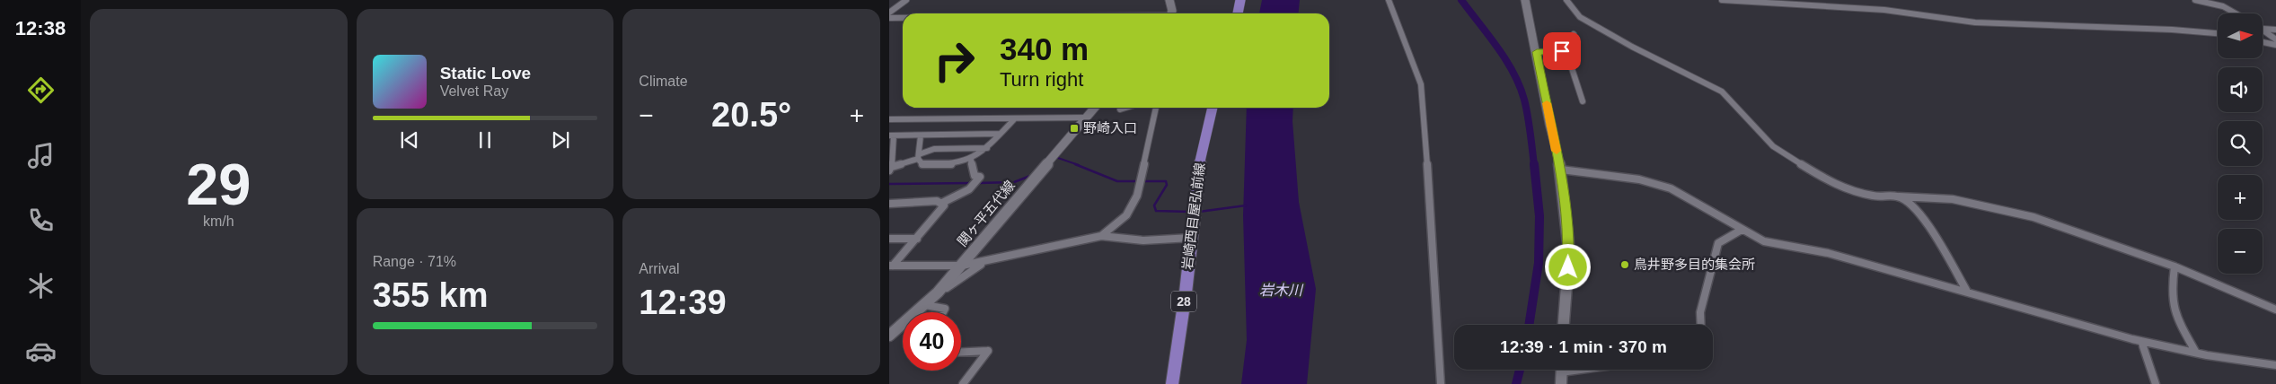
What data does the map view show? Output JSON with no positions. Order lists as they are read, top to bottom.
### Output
{
  "streets": {
    "main road": ["岩崎西目屋弘前線", "28"],
    "street": ["関ヶ平五代線"]
  },
  "water": ["岩木川"],
  "places": {
    "transit": ["野崎入口"],
    "other": ["鳥井野多目的集会所"]
  },
  "north": "right",
  "page": {
    "tabs": "12:38",
    "tile": [
      ["29", "km/h"],
      "Climate",
      ["Range · 71%", "355 km"],
      ["Arrival", "12:39"]
    ],
    "map_buttons": ["+", "−"],
    "turn": ["340 m", "Turn right"],
    "song": ["Static Love", "Velvet Ray"],
    "heat": ["−", "20.5°", "+"],
    "limit": "40",
    "trip": "12:39 · 1 min · 370 m"
  }
}
